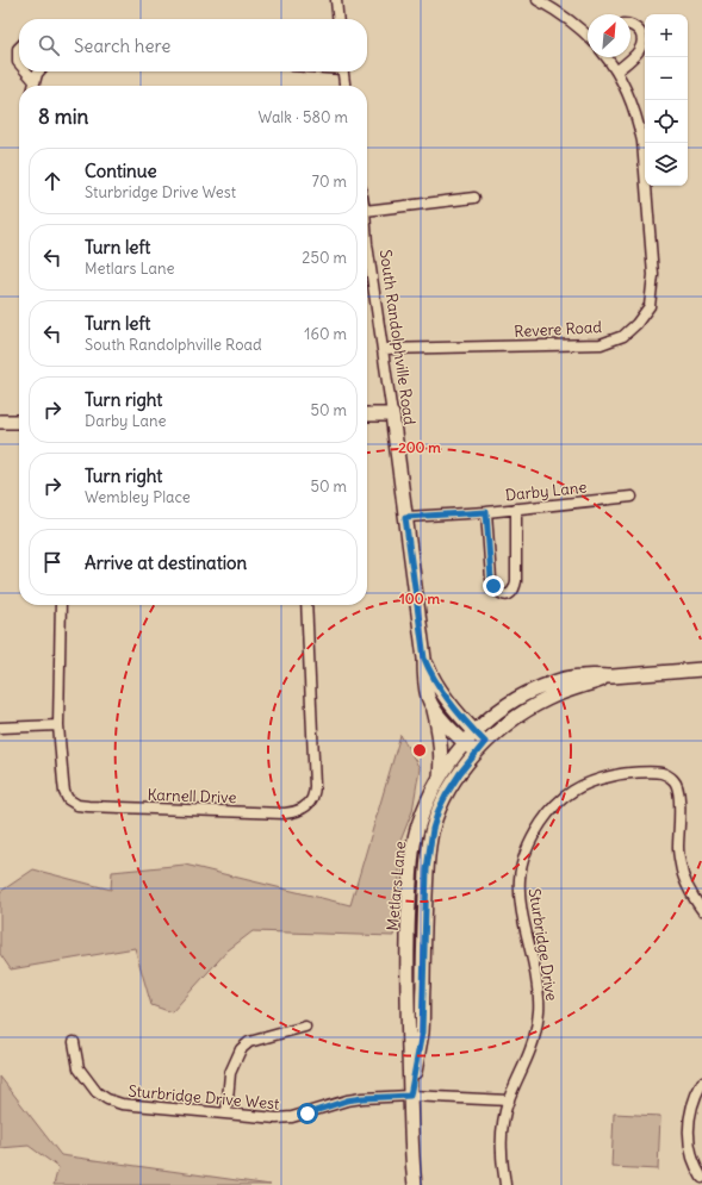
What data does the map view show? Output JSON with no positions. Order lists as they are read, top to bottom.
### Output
{
  "streets": {
    "main road": ["South Randolphville Road", "Metlars Lane"],
    "street": [
      "Revere Road",
      "Darby Lane",
      "Karnell Drive",
      "Sturbridge Drive",
      "Sturbridge Drive West"
    ]
  },
  "crossings": [
    ["Revere Road", "South Randolphville Road"],
    ["South Randolphville Road", "Darby Lane"],
    ["South Randolphville Road", "Metlars Lane"],
    ["Metlars Lane", "Sturbridge Drive West"],
    ["Sturbridge Drive", "Sturbridge Drive West"]
  ],
  "north": "top right",
  "page": {
    "map_buttons": ["+", "−"],
    "search": "Search here",
    "heading": ["8 min", "Walk · 580 m"],
    "list": [
      ["Continue", "Sturbridge Drive West", "70 m"],
      ["Turn left", "Metlars Lane", "250 m"],
      ["Turn left", "South Randolphville Road", "160 m"],
      ["Turn right", "Darby Lane", "50 m"],
      ["Turn right", "Wembley Place", "50 m"],
      "Arrive at destination"
    ]
  },
  "rings": ["200 m", "100 m"]
}
